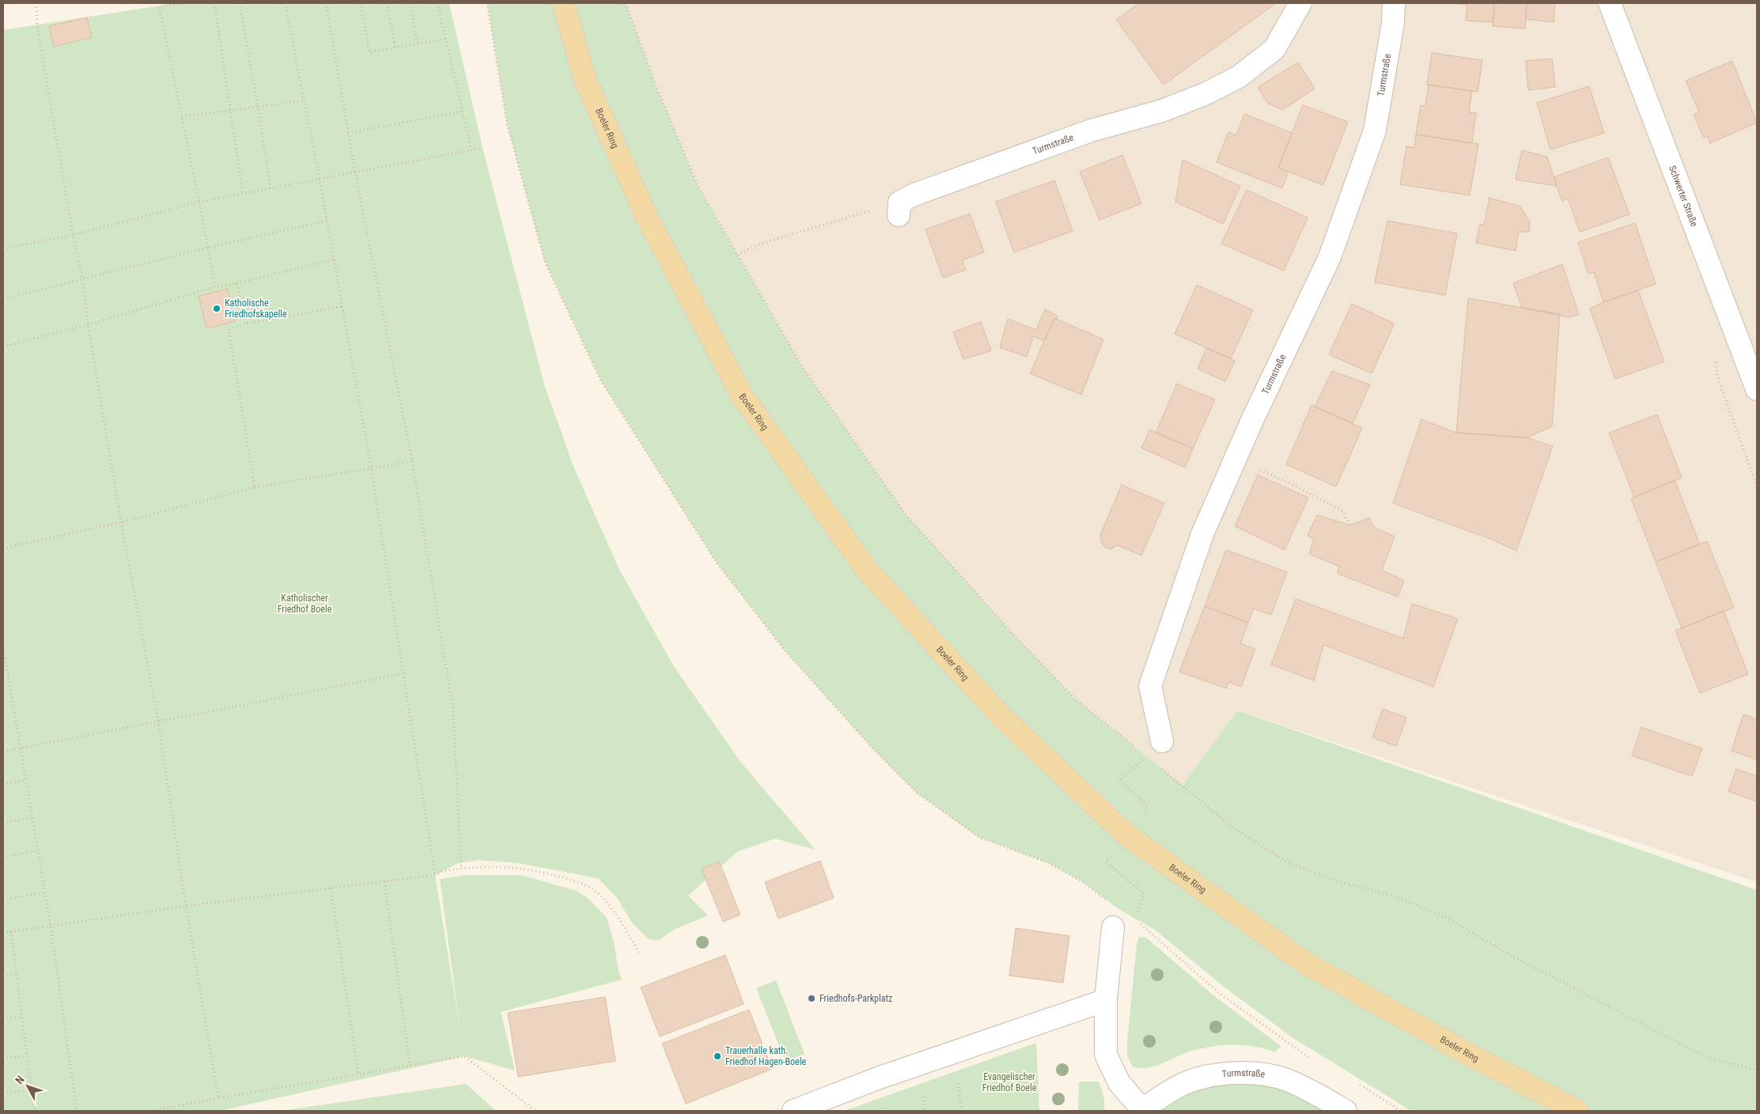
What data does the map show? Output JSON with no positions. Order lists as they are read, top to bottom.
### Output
{
  "streets": {
    "main road": ["Boeler Ring"],
    "street": ["Turmstraße", "Schwerter Straße"]
  },
  "parks": ["Katholischer Friedhof Boele", "Evangelischer Friedhof Boele"],
  "places": ["Katholische Friedhofskapelle", "Friedhofs-Parkplatz", "Trauerhalle kath. Friedhof Hagen-Boele"],
  "north": "top left"
}
